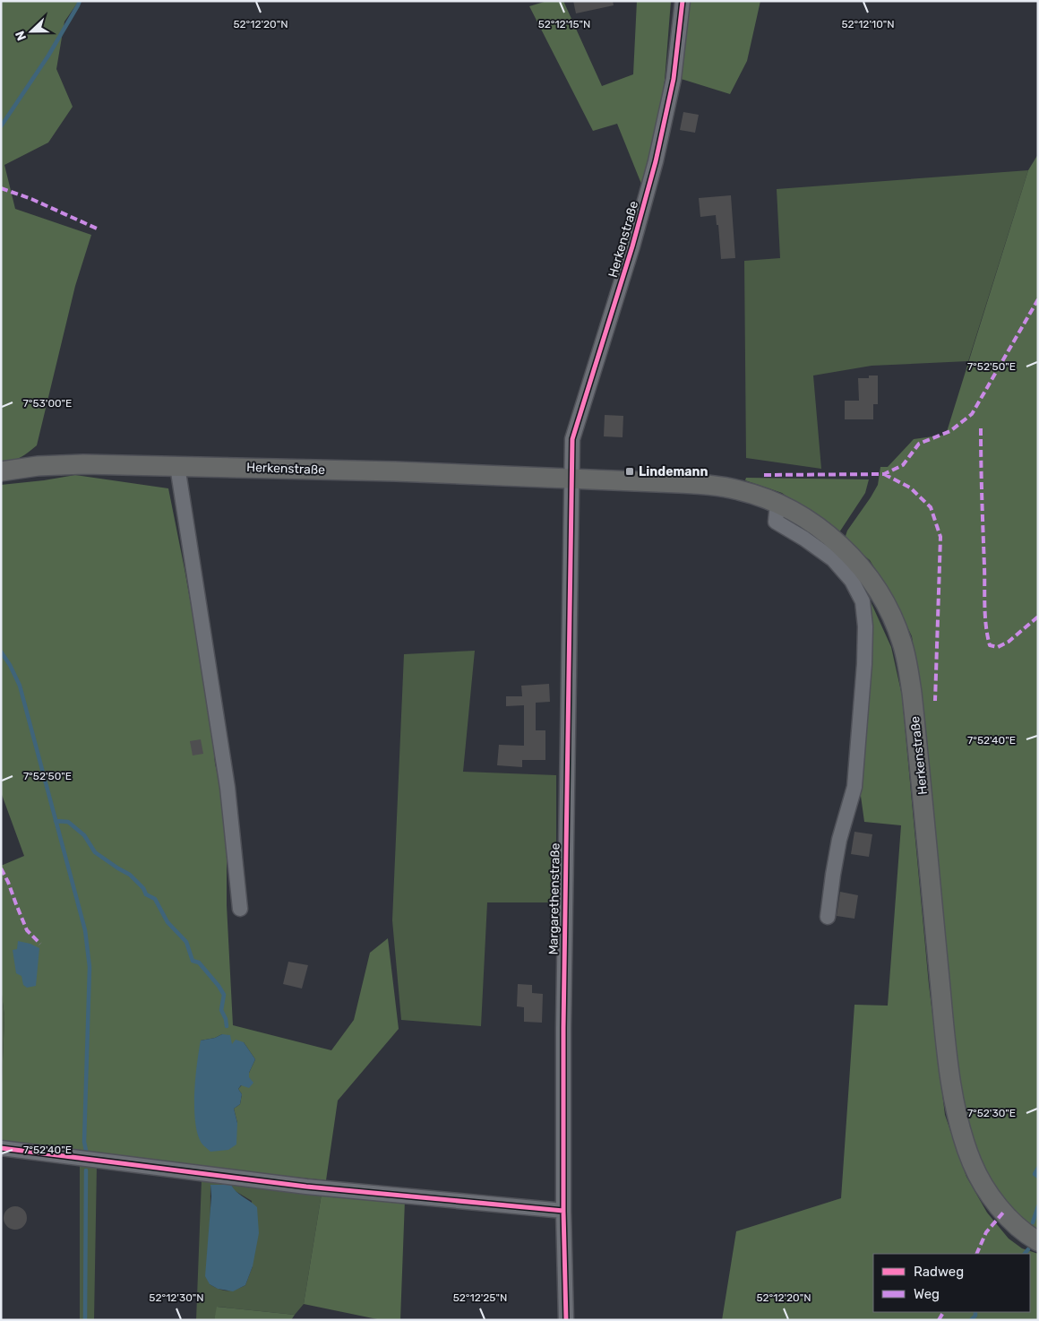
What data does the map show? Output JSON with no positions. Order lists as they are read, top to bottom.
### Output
{
  "streets": {
    "main road": ["Herkenstraße"],
    "street": ["Margarethenstraße"]
  },
  "crossings": [
    ["Herkenstraße", "Margarethenstraße"]
  ],
  "places": {
    "transit": ["Lindemann"]
  },
  "legend": ["Radweg", "Weg"],
  "north": "left",
  "coordinates": [
    "52°12'20\"N",
    "52°12'15\"N",
    "52°12'10\"N",
    "7°52'50\"E",
    "7°53'00\"E",
    "7°52'40\"E",
    "7°52'30\"E",
    "52°12'30\"N",
    "52°12'25\"N"
  ]
}
